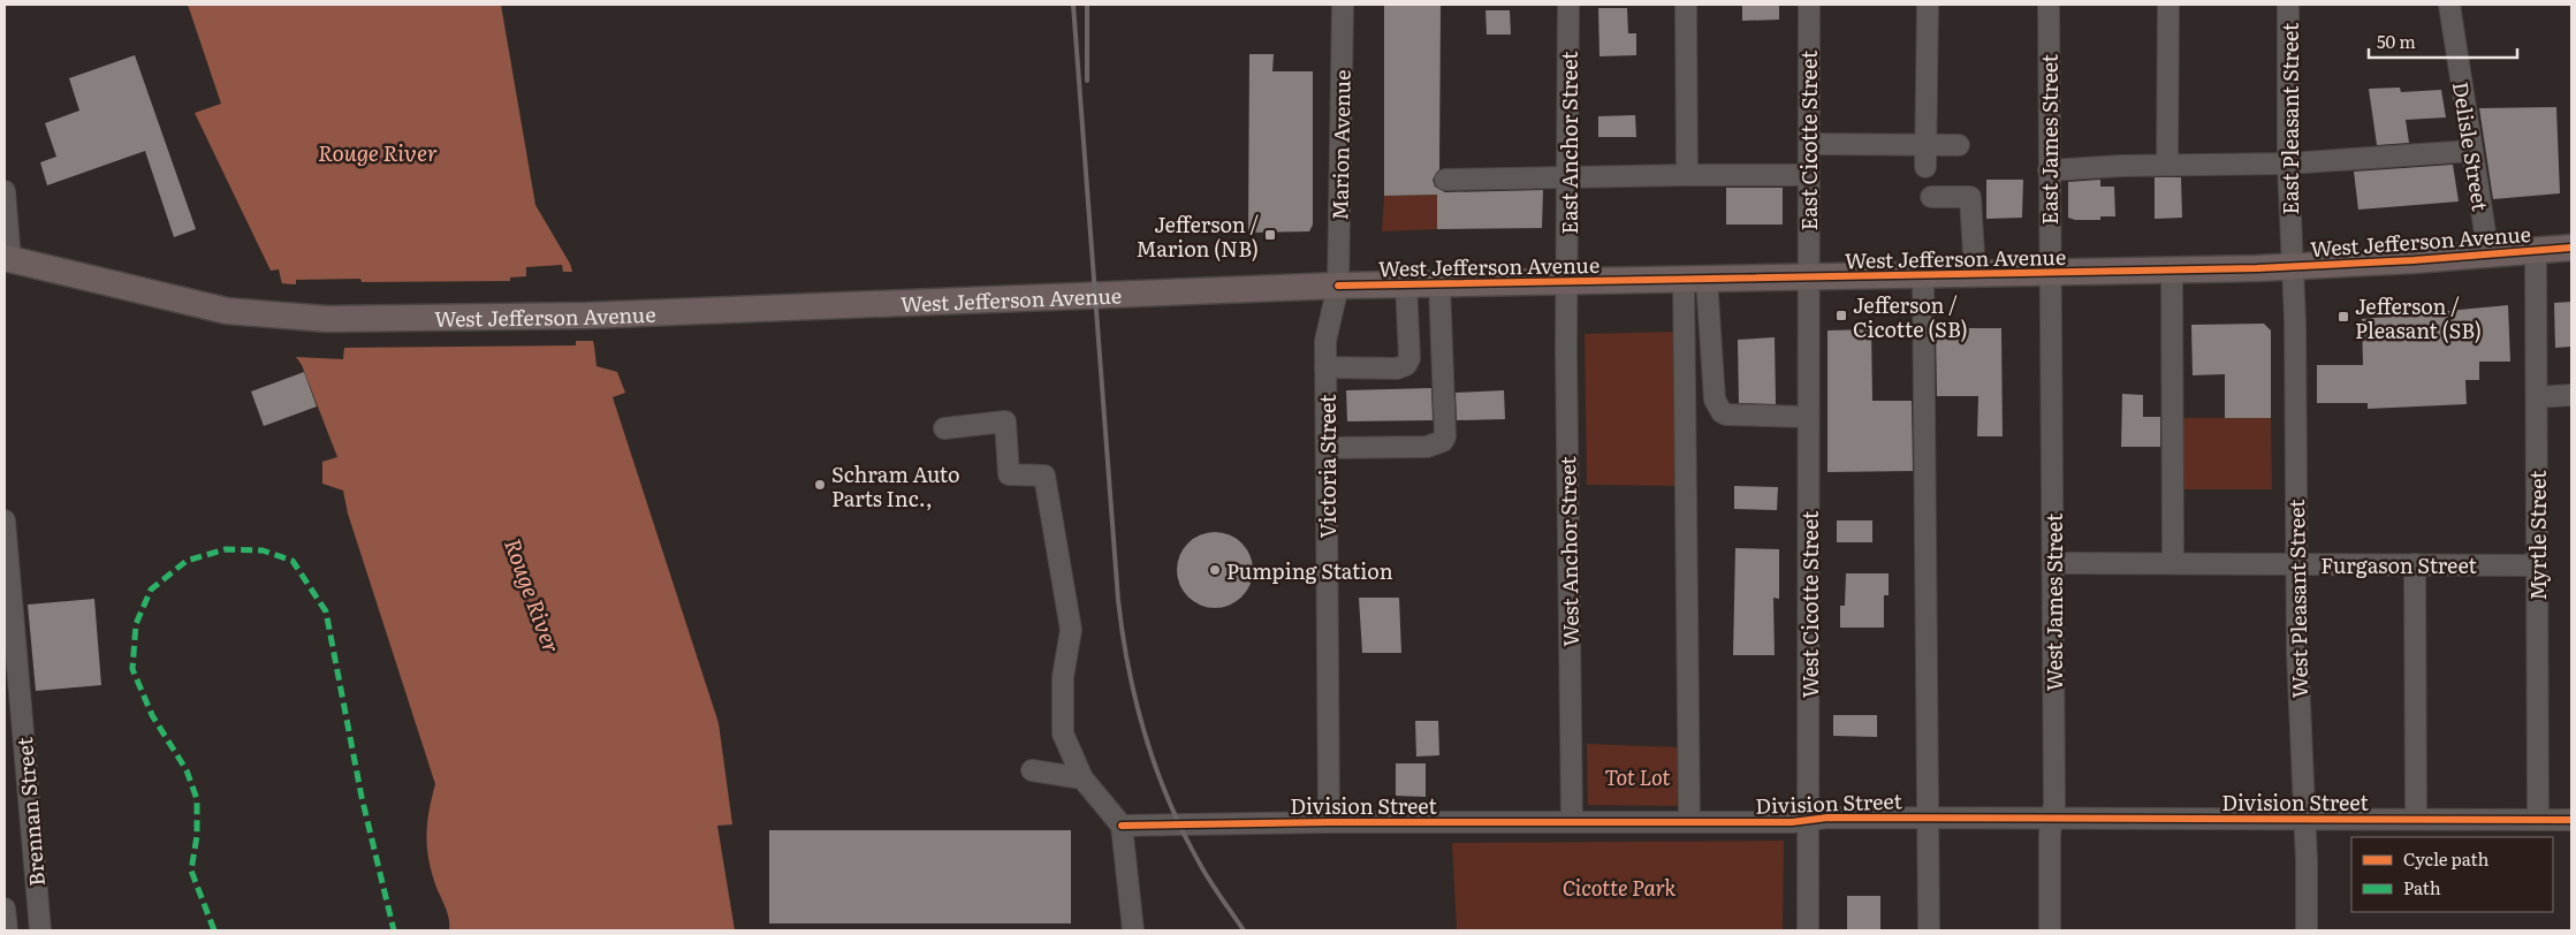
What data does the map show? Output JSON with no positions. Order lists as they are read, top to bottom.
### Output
{
  "streets": {
    "main road": ["West Jefferson Avenue"],
    "street": [
      "East Pleasant Street",
      "East James Street",
      "East Cicotte Street",
      "East Anchor Street",
      "Marion Avenue",
      "Delisle Street",
      "Victoria Street",
      "Myrtle Street",
      "West Anchor Street",
      "Furgason Street",
      "West Pleasant Street",
      "West James Street",
      "West Cicotte Street",
      "Division Street",
      "Brennan Street"
    ]
  },
  "crossings": [
    ["East Pleasant Street", "West Jefferson Avenue"],
    ["East Pleasant Street", "West Pleasant Street"],
    ["East James Street", "West Jefferson Avenue"],
    ["East James Street", "West James Street"],
    ["East Cicotte Street", "West Jefferson Avenue"],
    ["East Cicotte Street", "West Cicotte Street"],
    ["East Anchor Street", "West Jefferson Avenue"],
    ["East Anchor Street", "West Anchor Street"],
    ["Marion Avenue", "West Jefferson Avenue"],
    ["Marion Avenue", "Victoria Street"],
    ["Delisle Street", "West Jefferson Avenue"],
    ["West Jefferson Avenue", "Victoria Street"],
    ["West Jefferson Avenue", "Myrtle Street"],
    ["West Jefferson Avenue", "West Anchor Street"],
    ["West Jefferson Avenue", "West Pleasant Street"],
    ["West Jefferson Avenue", "West James Street"],
    ["West Jefferson Avenue", "West Cicotte Street"],
    ["Victoria Street", "Division Street"],
    ["Myrtle Street", "Furgason Street"],
    ["Myrtle Street", "Division Street"],
    ["West Anchor Street", "Division Street"],
    ["Furgason Street", "West Pleasant Street"],
    ["Furgason Street", "West James Street"],
    ["West Pleasant Street", "Division Street"],
    ["West James Street", "Division Street"],
    ["West Cicotte Street", "Division Street"]
  ],
  "water": ["Rouge River"],
  "parks": ["Tot Lot", "Cicotte Park"],
  "places": {
    "transit": ["Jefferson / Marion (NB)", "Jefferson / Cicotte (SB)", "Jefferson / Pleasant (SB)"],
    "other": ["Schram Auto Parts Inc.,", "Pumping Station"]
  },
  "legend": ["Cycle path", "Path"],
  "scale_bar": "50 m"
}
